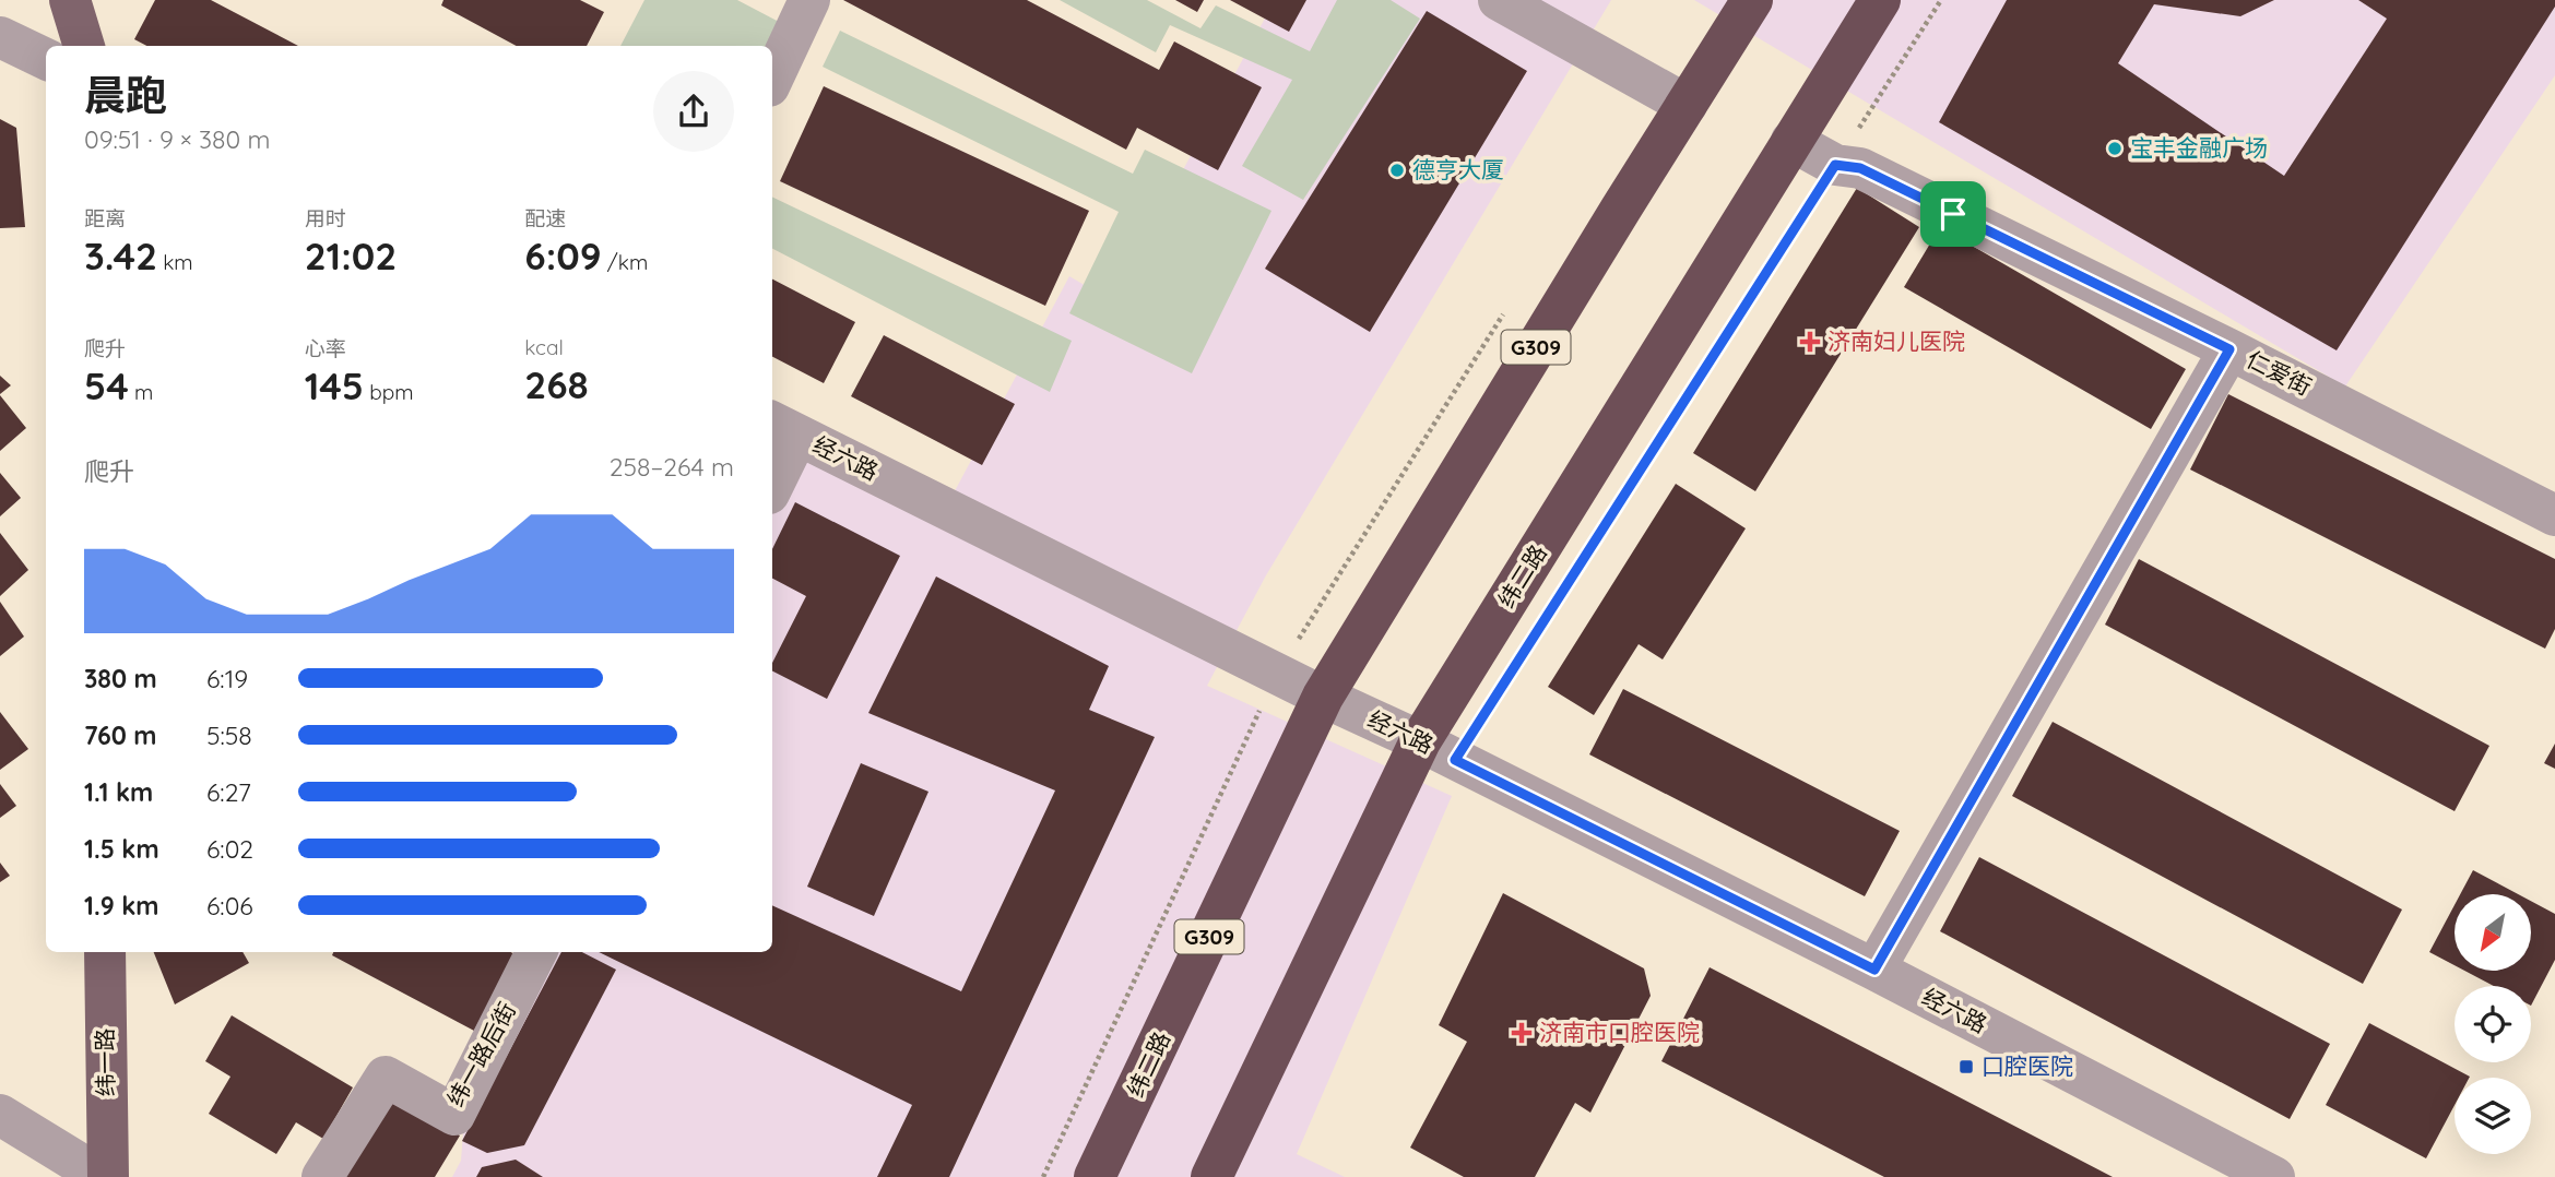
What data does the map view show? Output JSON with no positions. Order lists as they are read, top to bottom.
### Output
{
  "streets": {
    "highway": ["G309", "纬二路"],
    "main road": ["纬一路"],
    "street": ["仁爱街", "经六路", "纬一路后街"]
  },
  "crossings": [
    ["仁爱街", "纬二路"],
    ["经六路", "纬二路"]
  ],
  "places": {
    "other": ["宝丰金融广场", "德亨大厦"],
    "health": ["济南妇儿医院", "济南市口腔医院"],
    "transit": ["口腔医院"]
  },
  "north": "bottom left",
  "page": {
    "heading": ["晨跑", "09:51 · 9 × 380 m"],
    "stats": [
      ["距离", "3.42 km"],
      ["用时", "21:02"],
      ["配速", "6:09 /km"],
      ["爬升", "54 m"],
      ["心率", "145 bpm"],
      ["kcal", "268"]
    ],
    "chart": ["爬升", "258–264 m"],
    "list": [
      {
        "name": "380 m",
        "note": "6:19"
      },
      {
        "name": "760 m",
        "note": "5:58"
      },
      {
        "name": "1.1 km",
        "note": "6:27"
      },
      {
        "name": "1.5 km",
        "note": "6:02"
      },
      {
        "name": "1.9 km",
        "note": "6:06"
      }
    ]
  }
}
